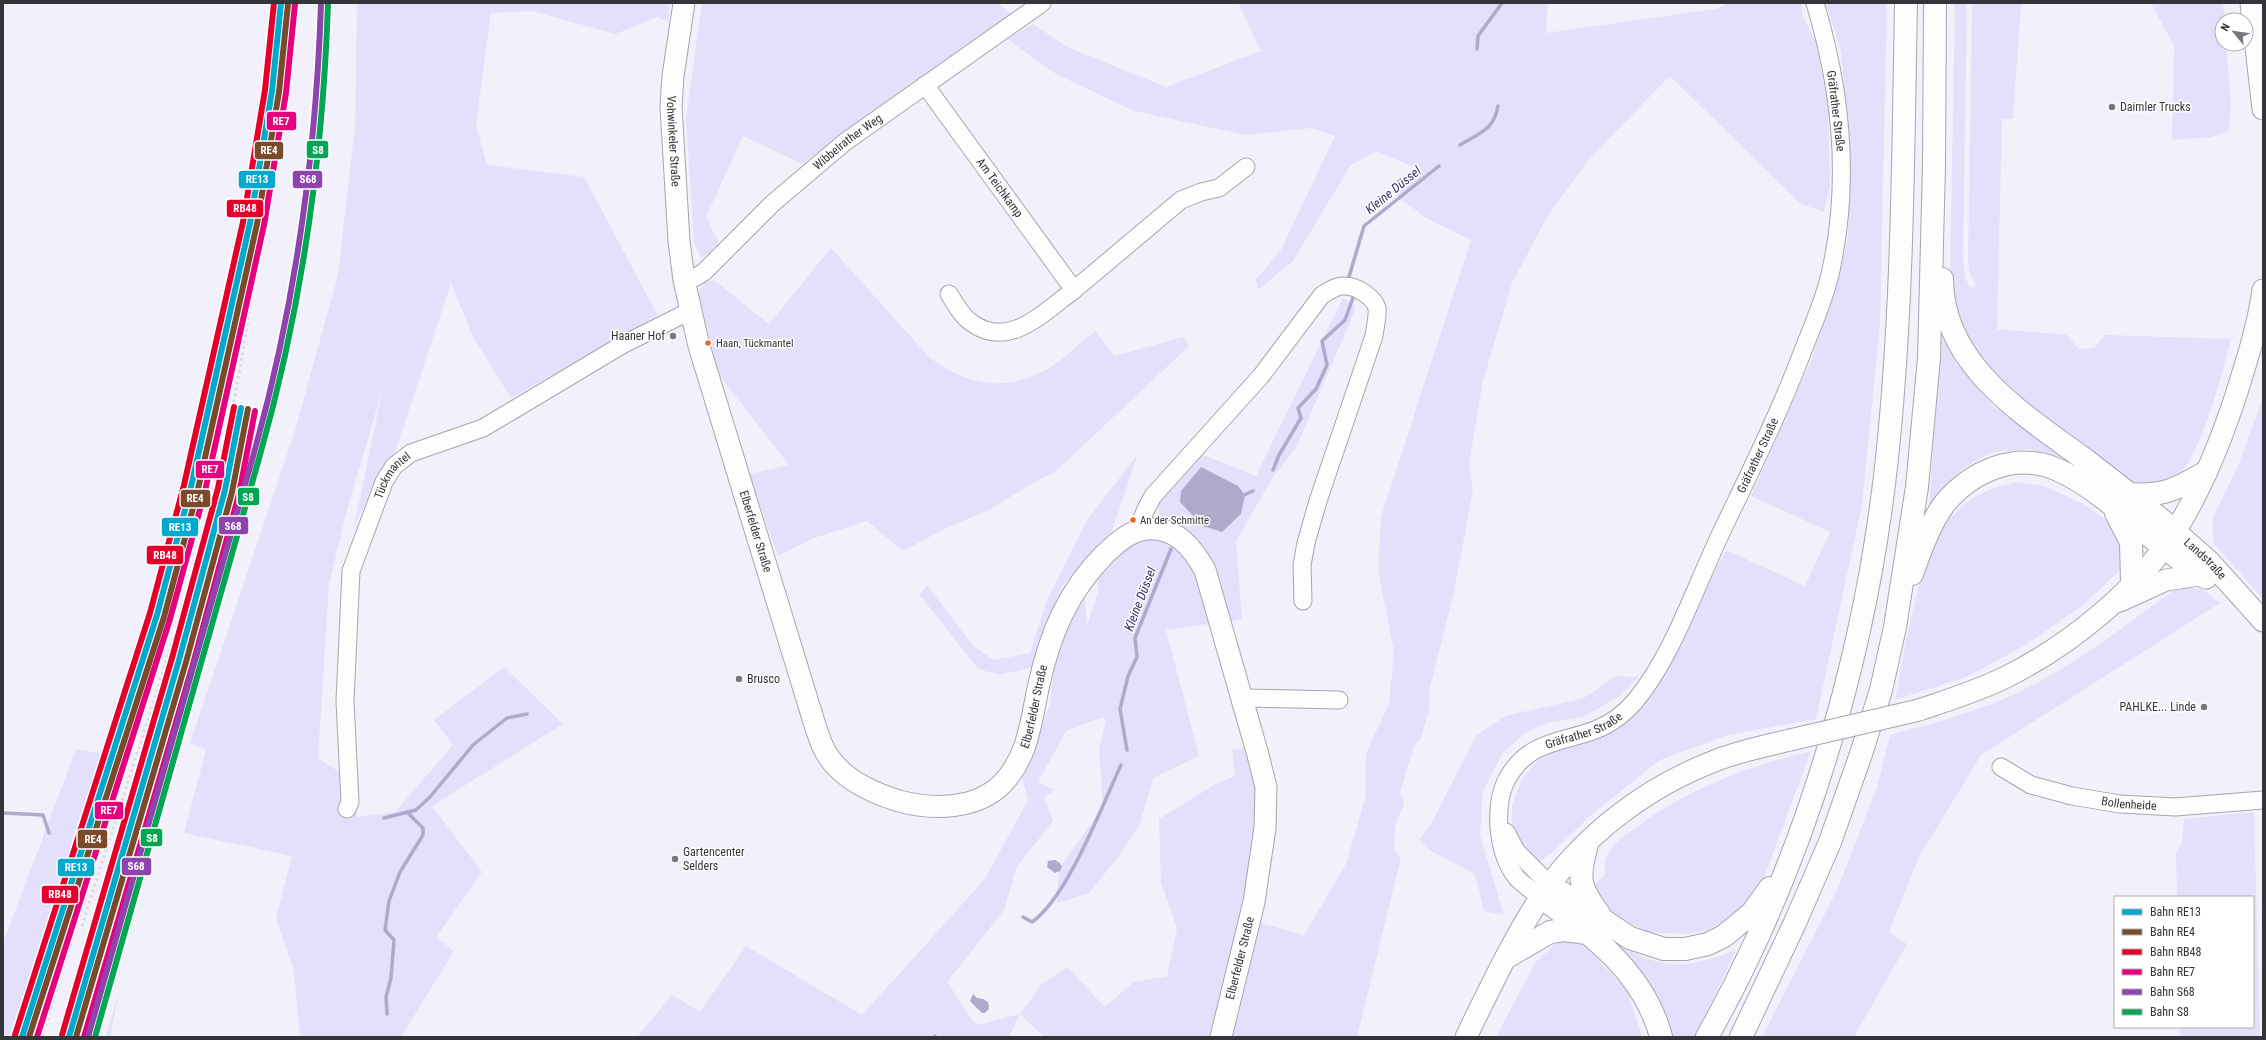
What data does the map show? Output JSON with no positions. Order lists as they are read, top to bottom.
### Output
{
  "streets": {
    "main road": ["Vohwinkeler Straße", "Elberfelder Straße", "Landstraße"],
    "street": [
      "Gräfrather Straße",
      "Wibbelrather Weg",
      "Am Teichkamp",
      "Tückmantel",
      "Bollenheide"
    ]
  },
  "crossings": [
    ["Vohwinkeler Straße", "Wibbelrather Weg"],
    ["Vohwinkeler Straße", "Elberfelder Straße"],
    ["Wibbelrather Weg", "Am Teichkamp"],
    ["Wibbelrather Weg", "Elberfelder Straße"],
    ["Tückmantel", "Elberfelder Straße"]
  ],
  "water": ["Kleine Düssel"],
  "places": [
    "Daimler Trucks",
    "Haaner Hof",
    "Haan, Tückmantel",
    "An der Schmitte",
    "Brusco",
    "PAHLKE... Linde",
    "Gartencenter Selders"
  ],
  "lines": [
    "rail line RE13",
    "rail line RB48",
    "rail line S68",
    "rail line S8",
    "rail line RE4",
    "rail line RE7"
  ],
  "legend": [
    "Bahn RE13",
    "Bahn RE4",
    "Bahn RB48",
    "Bahn RE7",
    "Bahn S68",
    "Bahn S8"
  ],
  "north": "top left"
}
